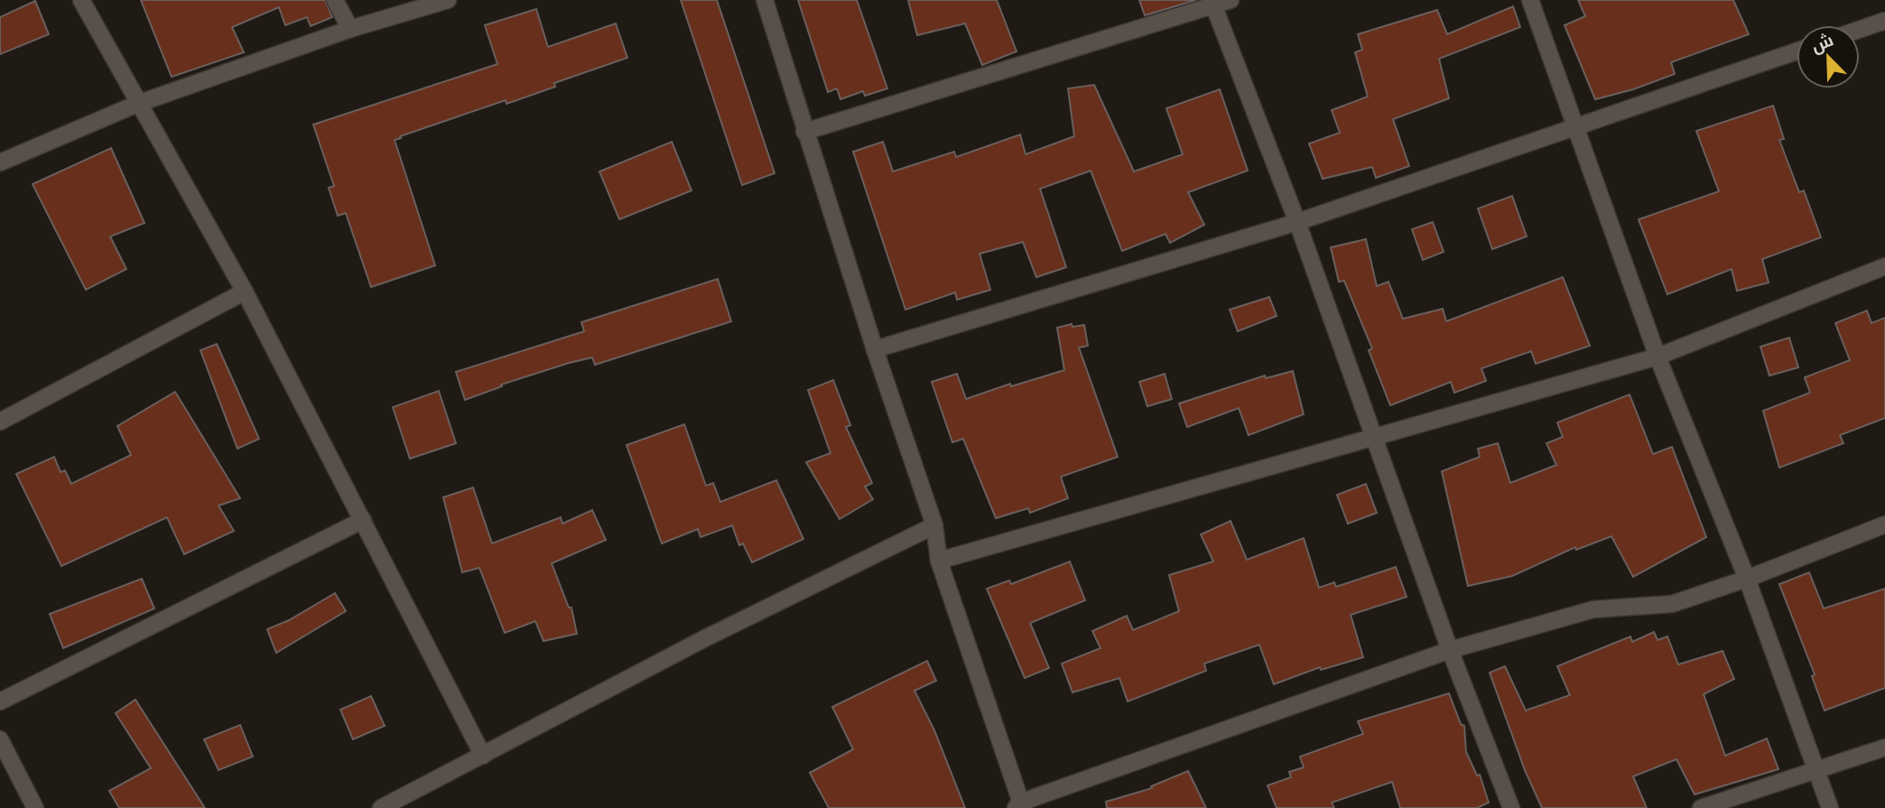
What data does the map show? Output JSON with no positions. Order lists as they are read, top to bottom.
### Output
{
  "north": "top left"
}
